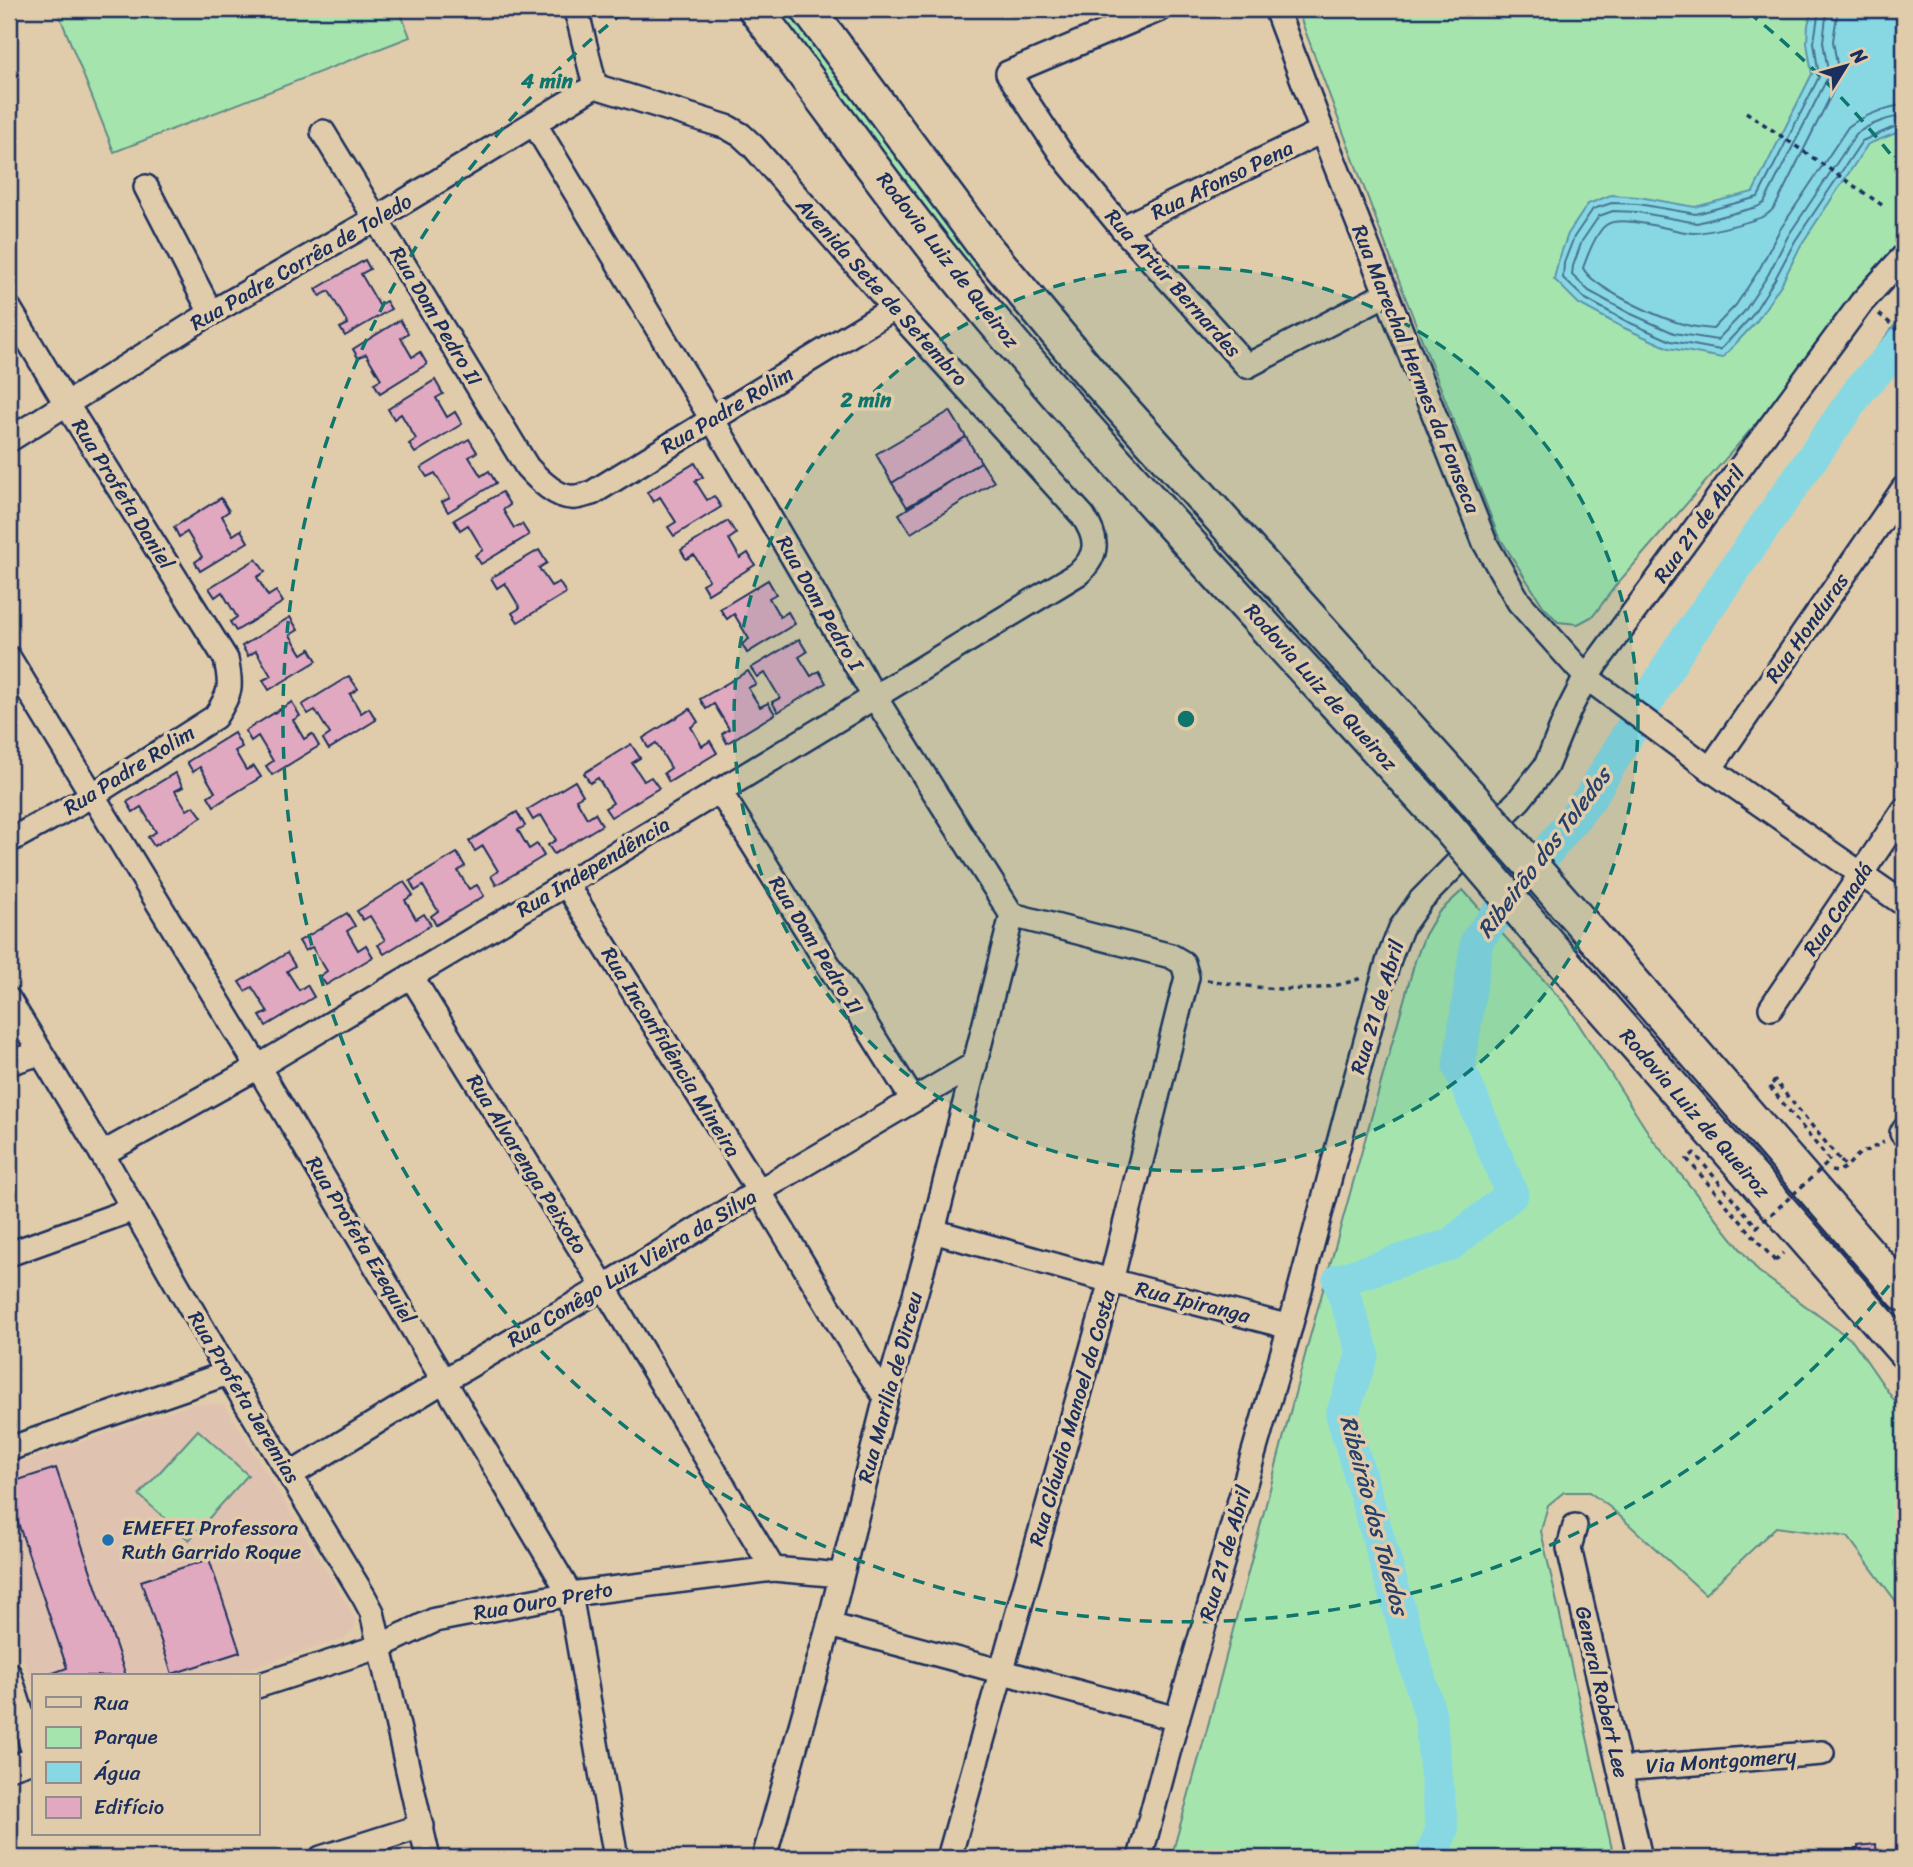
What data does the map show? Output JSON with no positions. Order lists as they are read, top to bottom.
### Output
{
  "streets": {
    "highway": ["Rodovia Luiz de Queiroz"],
    "street": [
      "Rua Afonso Pena",
      "Rua Padre Corrêa de Toledo",
      "Rua Artur Bernardes",
      "Avenida Sete de Setembro",
      "Rua Dom Pedro II",
      "Rua Marechal Hermes da Fonseca",
      "Rua Padre Rolim",
      "Rua Profeta Daniel",
      "Rua 21 de Abril",
      "Rua Dom Pedro I",
      "Rua Honduras",
      "Rua Independência",
      "Rua Canadá",
      "Rua Inconfidência Mineira",
      "Rua Alvarenga Peixoto",
      "Rua Profeta Ezequiel",
      "Rua Conêgo Luiz Vieira da Silva",
      "Rua Ipiranga",
      "Rua Marilia de Dirceu",
      "Rua Profeta Jeremias",
      "Rua Cláudio Manoel da Costa",
      "Rua Ouro Preto",
      "General Robert Lee",
      "Via Montgomery"
    ]
  },
  "crossings": [
    ["Rua Afonso Pena", "Rua Artur Bernardes"],
    ["Rua Afonso Pena", "Rua Marechal Hermes da Fonseca"],
    ["Rua Padre Corrêa de Toledo", "Avenida Sete de Setembro"],
    ["Rua Padre Corrêa de Toledo", "Rua Dom Pedro II"],
    ["Rua Padre Corrêa de Toledo", "Rua Profeta Daniel"],
    ["Rua Padre Corrêa de Toledo", "Rua Dom Pedro I"],
    ["Rua Artur Bernardes", "Rua Marechal Hermes da Fonseca"],
    ["Avenida Sete de Setembro", "Rua Padre Rolim"],
    ["Avenida Sete de Setembro", "Rua Independência"],
    ["Rua Dom Pedro II", "Rua Padre Rolim"],
    ["Rua Dom Pedro II", "Rua Independência"],
    ["Rua Dom Pedro II", "Rua Conêgo Luiz Vieira da Silva"],
    ["Rua Marechal Hermes da Fonseca", "Rua 21 de Abril"],
    ["Rua Marechal Hermes da Fonseca", "Rua Honduras"],
    ["Rua Padre Rolim", "Rua Profeta Daniel"],
    ["Rua Padre Rolim", "Rua Dom Pedro I"],
    ["Rua Padre Rolim", "Rua Profeta Ezequiel"],
    ["Rua 21 de Abril", "Rua Ipiranga"],
    ["Rua Dom Pedro I", "Rua Independência"],
    ["Rua Dom Pedro I", "Rua Marilia de Dirceu"],
    ["Rua Independência", "Rua Inconfidência Mineira"],
    ["Rua Independência", "Rua Alvarenga Peixoto"],
    ["Rua Independência", "Rua Profeta Ezequiel"],
    ["Rua Independência", "Rua Profeta Jeremias"],
    ["Rua Inconfidência Mineira", "Rua Conêgo Luiz Vieira da Silva"],
    ["Rua Inconfidência Mineira", "Rua Marilia de Dirceu"],
    ["Rua Alvarenga Peixoto", "Rua Conêgo Luiz Vieira da Silva"],
    ["Rua Alvarenga Peixoto", "Rua Ouro Preto"],
    ["Rua Profeta Ezequiel", "Rua Conêgo Luiz Vieira da Silva"],
    ["Rua Profeta Ezequiel", "Rua Ouro Preto"],
    ["Rua Conêgo Luiz Vieira da Silva", "Rua Marilia de Dirceu"],
    ["Rua Conêgo Luiz Vieira da Silva", "Rua Profeta Jeremias"],
    ["Rua Ipiranga", "Rua Marilia de Dirceu"],
    ["Rua Ipiranga", "Rua Cláudio Manoel da Costa"],
    ["Rua Marilia de Dirceu", "Rua Ouro Preto"],
    ["Rua Profeta Jeremias", "Rua Ouro Preto"],
    ["General Robert Lee", "Via Montgomery"]
  ],
  "water": ["Ribeirão dos Toledos"],
  "places": ["EMEFEI Professora Ruth Garrido Roque"],
  "legend": [
    "Rua",
    "Parque",
    "Água",
    "Edifício"
  ],
  "north": "top right",
  "rings": ["4 min", "2 min"]
}
